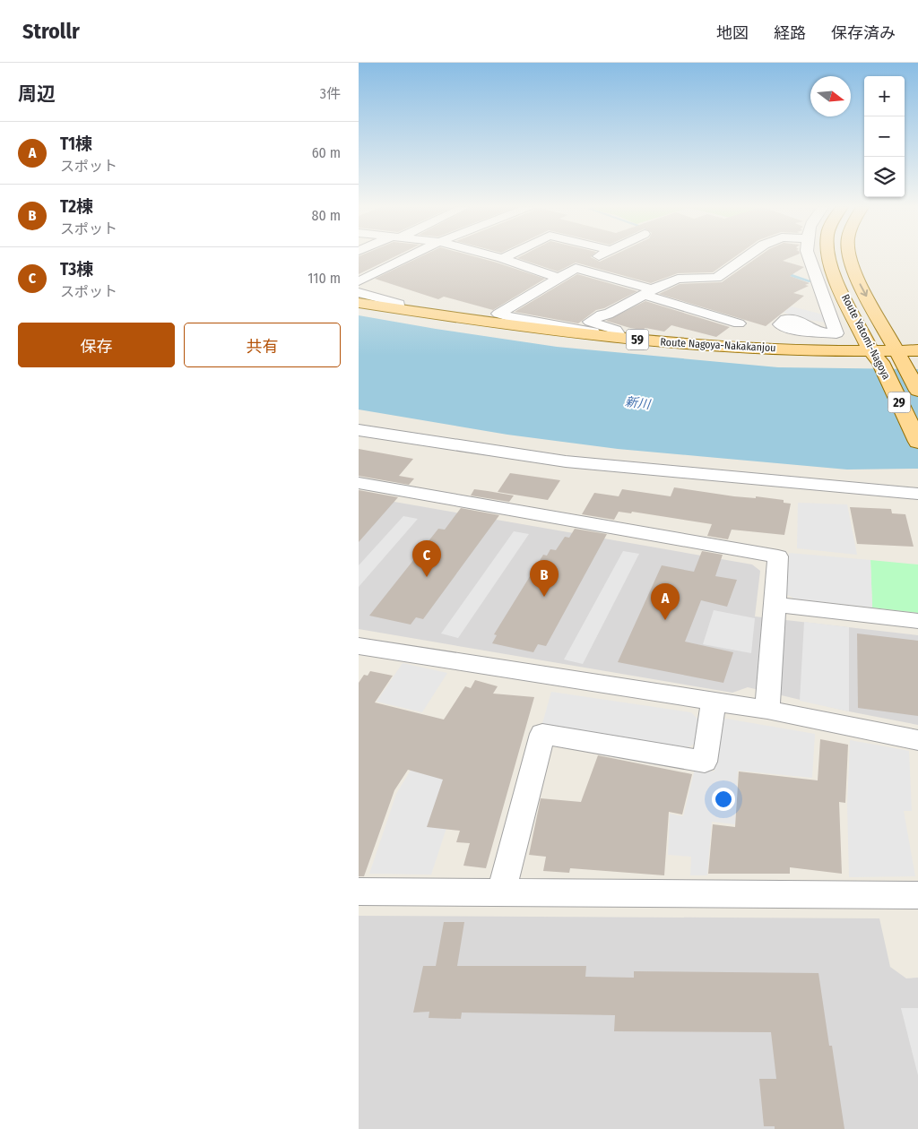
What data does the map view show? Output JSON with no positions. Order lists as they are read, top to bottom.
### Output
{
  "streets": {
    "main road": [
      "Route Yatomi-Nagoya",
      "59",
      "Route Nagoya-Nakakanjou",
      "29"
    ]
  },
  "crossings": [
    ["Route Yatomi-Nagoya", "Route Nagoya-Nakakanjou"]
  ],
  "water": ["新川"],
  "north": "right",
  "page": {
    "header": "Strollr",
    "nav": ["地図", "経路", "保存済み"],
    "heading": ["周辺", "3件"],
    "map_buttons": ["+", "−"],
    "list": [
      {
        "mark": "A",
        "name": "T1棟",
        "note": "スポット",
        "value": "60 m"
      },
      {
        "mark": "B",
        "name": "T2棟",
        "note": "スポット",
        "value": "80 m"
      },
      {
        "mark": "C",
        "name": "T3棟",
        "note": "スポット",
        "value": "110 m"
      }
    ],
    "buttons": ["保存", "共有"],
    "pins": ["C", "B", "A"]
  }
}
